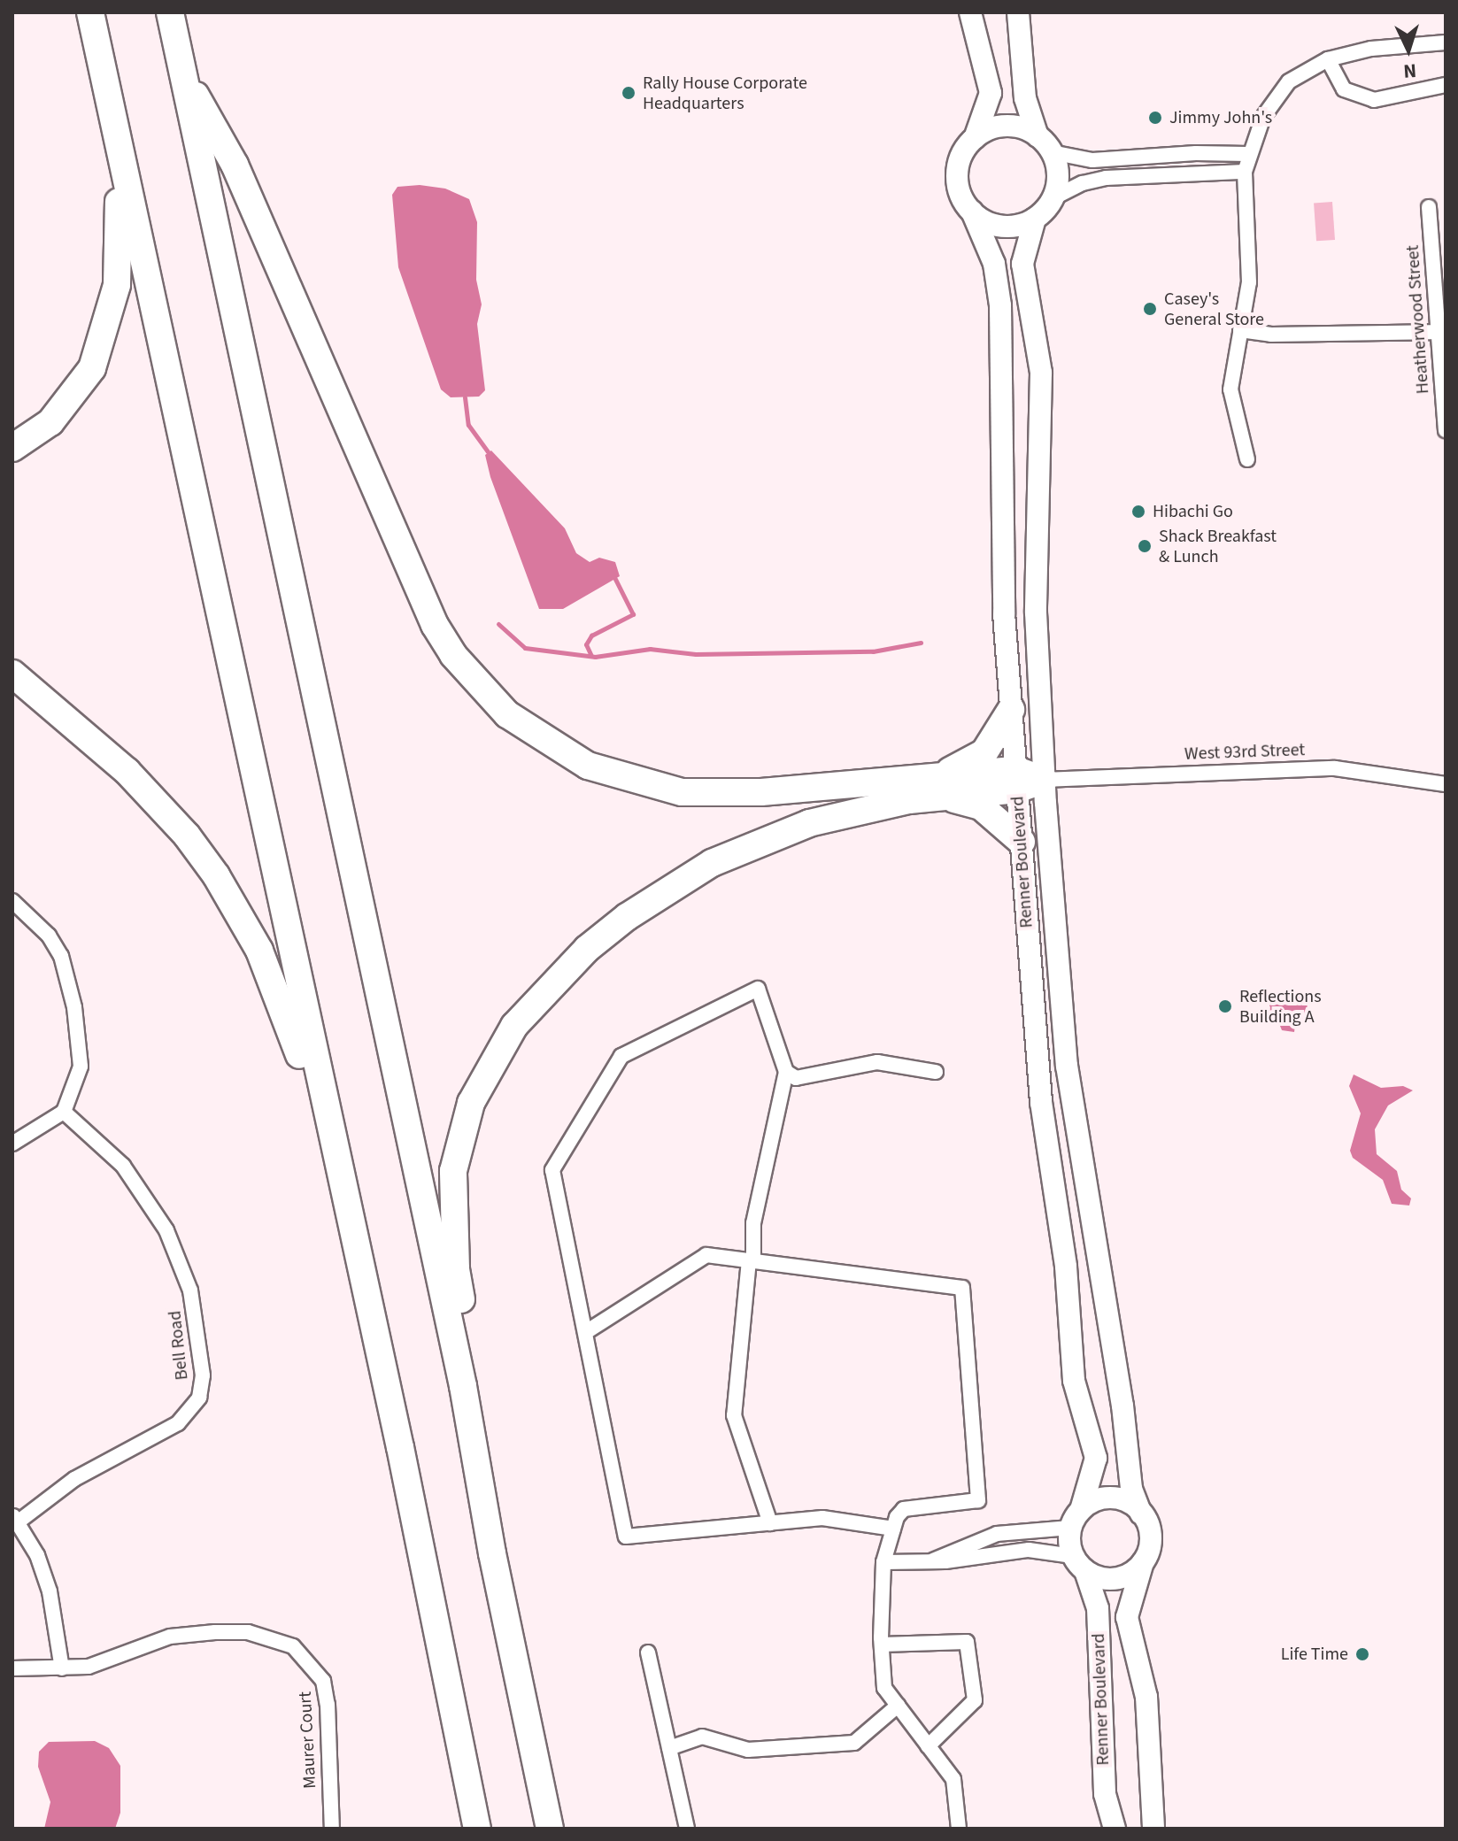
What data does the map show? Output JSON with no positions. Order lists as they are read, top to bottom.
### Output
{
  "streets": {
    "main road": ["Renner Boulevard"],
    "street": [
      "Heatherwood Street",
      "West 93rd Street",
      "Bell Road",
      "Maurer Court"
    ]
  },
  "crossings": [
    ["West 93rd Street", "Renner Boulevard"]
  ],
  "places": [
    "Rally House Corporate Headquarters",
    "Jimmy John's",
    "Casey's General Store",
    "Hibachi Go",
    "Shack Breakfast & Lunch",
    "Reflections Building A",
    "Life Time"
  ],
  "north": "bottom"
}
